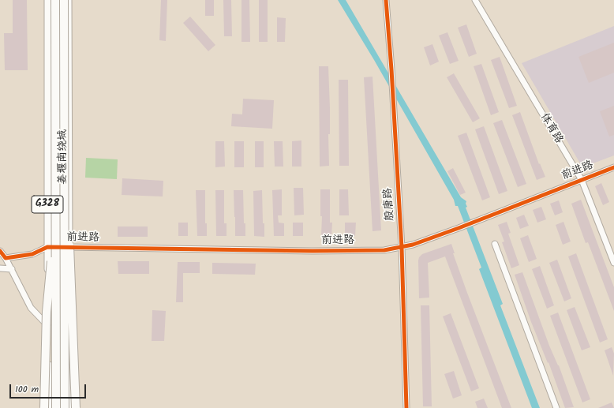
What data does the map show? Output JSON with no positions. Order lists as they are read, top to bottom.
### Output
{
  "streets": {
    "highway": ["姜堰南绕城"],
    "main road": ["G328"],
    "street": ["体育路", "前进路", "殷唐路"]
  },
  "crossings": [
    ["体育路", "前进路"],
    ["前进路", "G328"],
    ["前进路", "殷唐路"]
  ],
  "scale_bar": "100 m"
}
